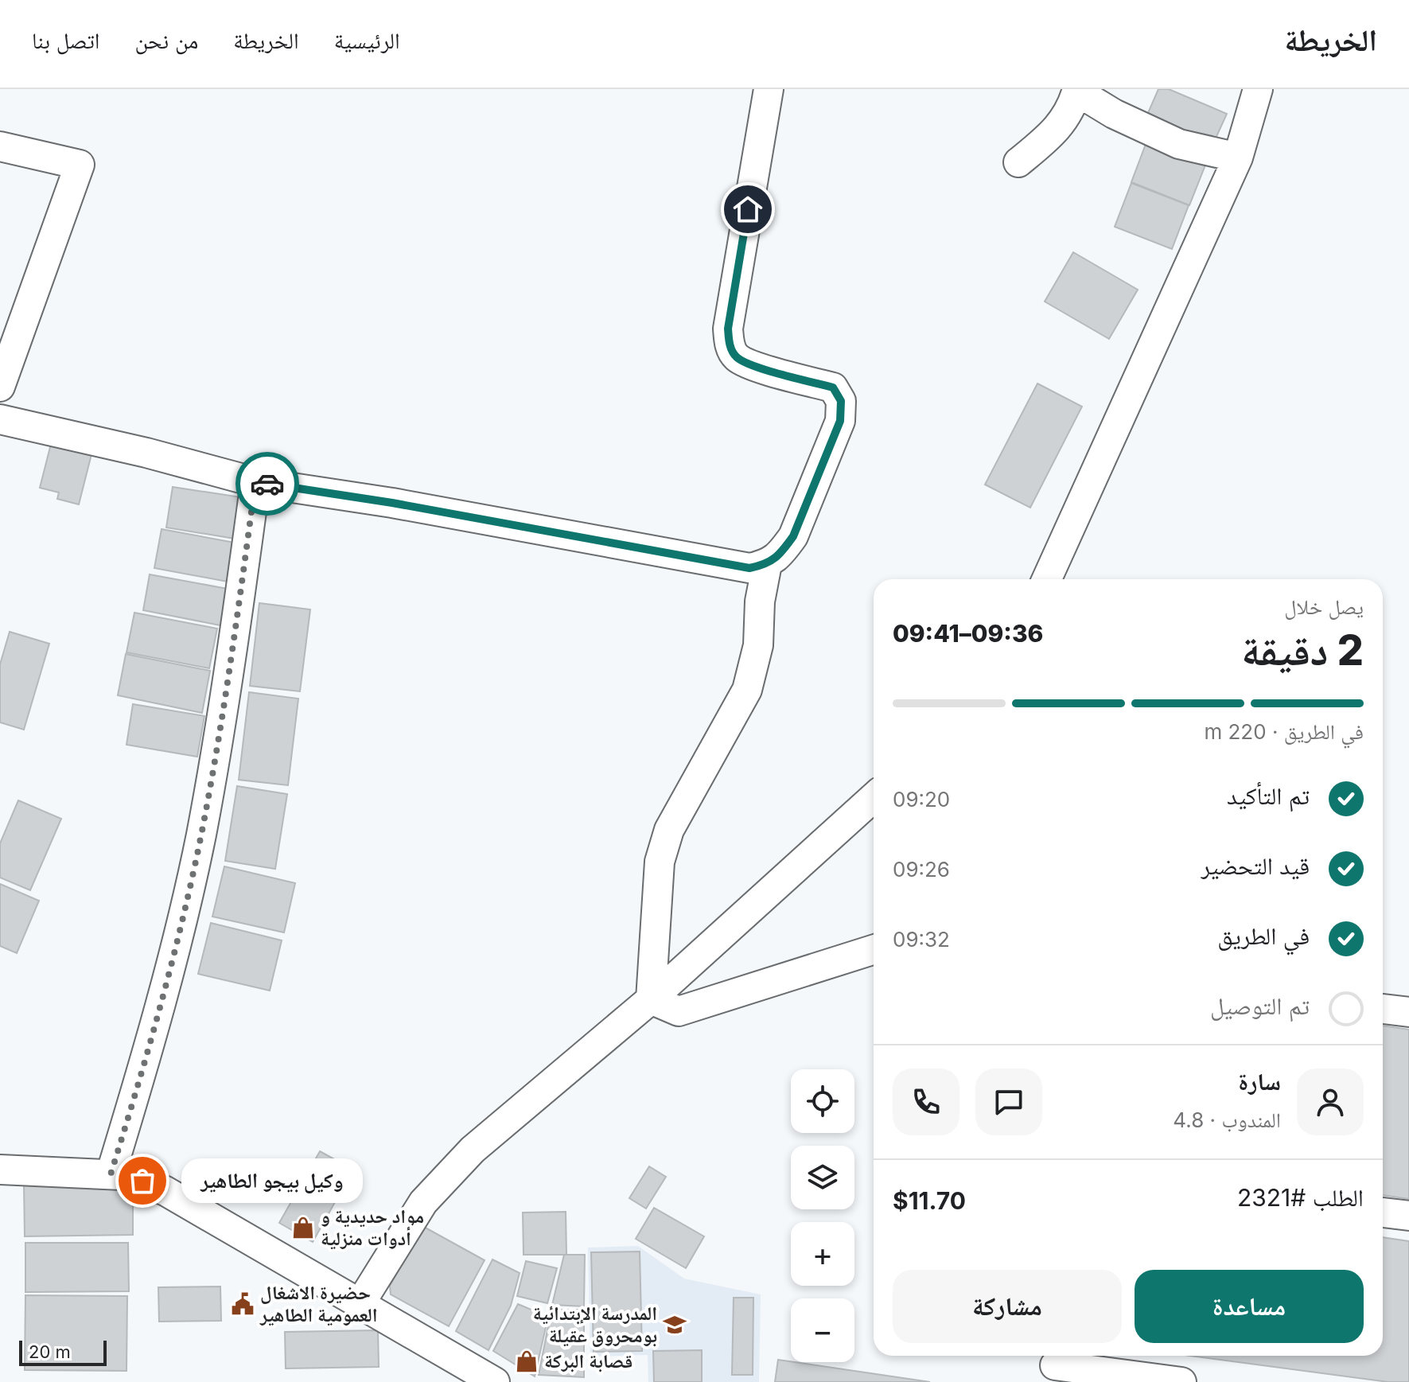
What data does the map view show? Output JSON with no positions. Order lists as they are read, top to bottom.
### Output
{
  "places": {
    "other": ["وكيل بيجو الطاهير"],
    "shop": ["مواد حديدية و أدوات منزلية", "قصابة البركة"],
    "public building": ["حضيرة الاشغال العمومية الطاهير"],
    "school or university": ["المدرسة الإبتدائية بومحروق عقيلة"]
  },
  "scale_bar": "20 m",
  "page": {
    "header": "الخريطة",
    "nav": [
      "الرئيسية",
      "الخريطة",
      "من نحن",
      "اتصل بنا"
    ],
    "heading": ["2 دقيقة", "يصل خلال", "09:36–09:41"],
    "panel": [
      "سارة",
      "المندوب · 4.8",
      "الطلب #2321",
      "$11.70"
    ],
    "bar": "في الطريق · 220 m",
    "list": [
      ["تم التأكيد", "09:20"],
      ["قيد التحضير", "09:26"],
      ["في الطريق", "09:32"],
      "تم التوصيل"
    ],
    "map_buttons": ["+", "−"],
    "bubble": "وكيل بيجو الطاهير",
    "buttons": ["مساعدة", "مشاركة"],
    "scale": "20 m"
  }
}
